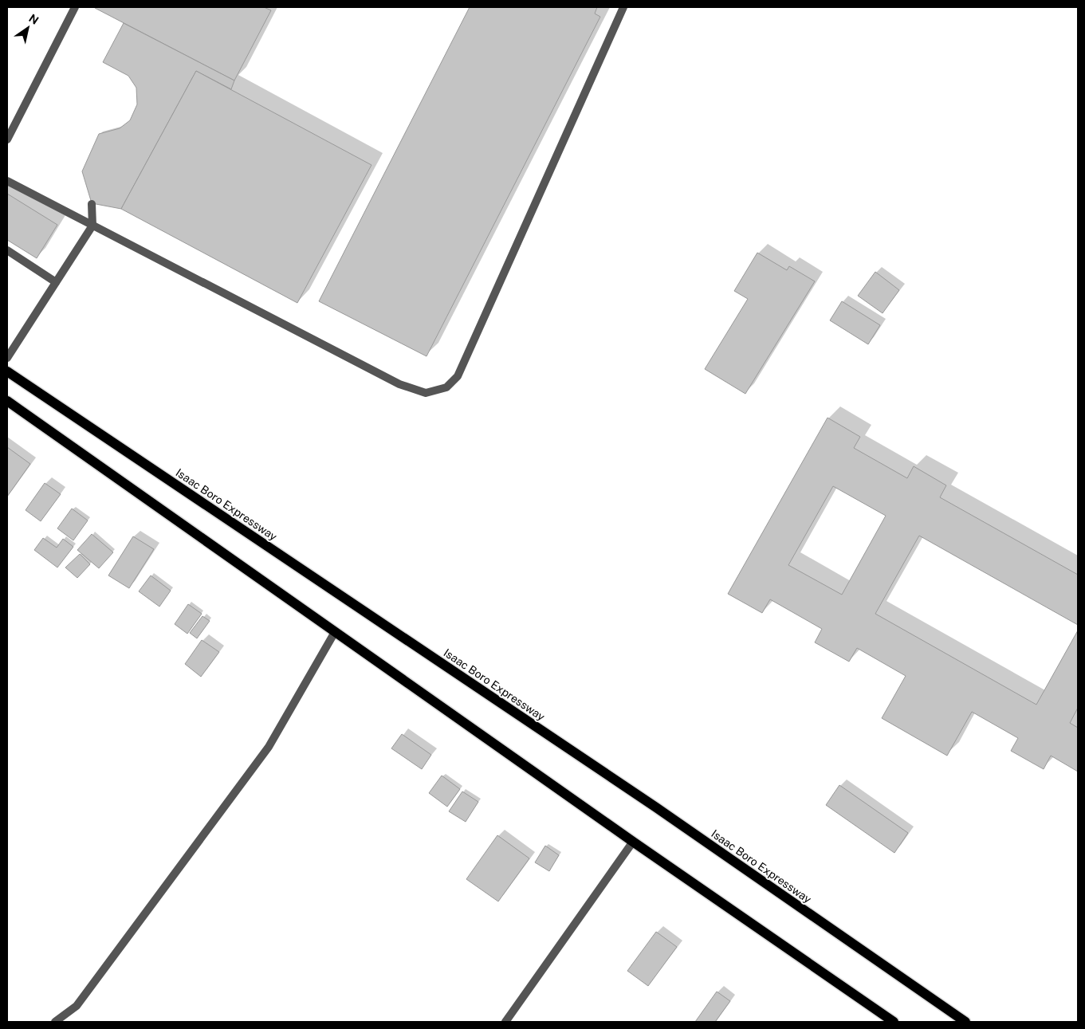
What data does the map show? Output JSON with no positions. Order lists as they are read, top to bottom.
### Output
{
  "streets": {
    "main road": ["Isaac Boro Expressway"]
  },
  "north": "top right"
}
